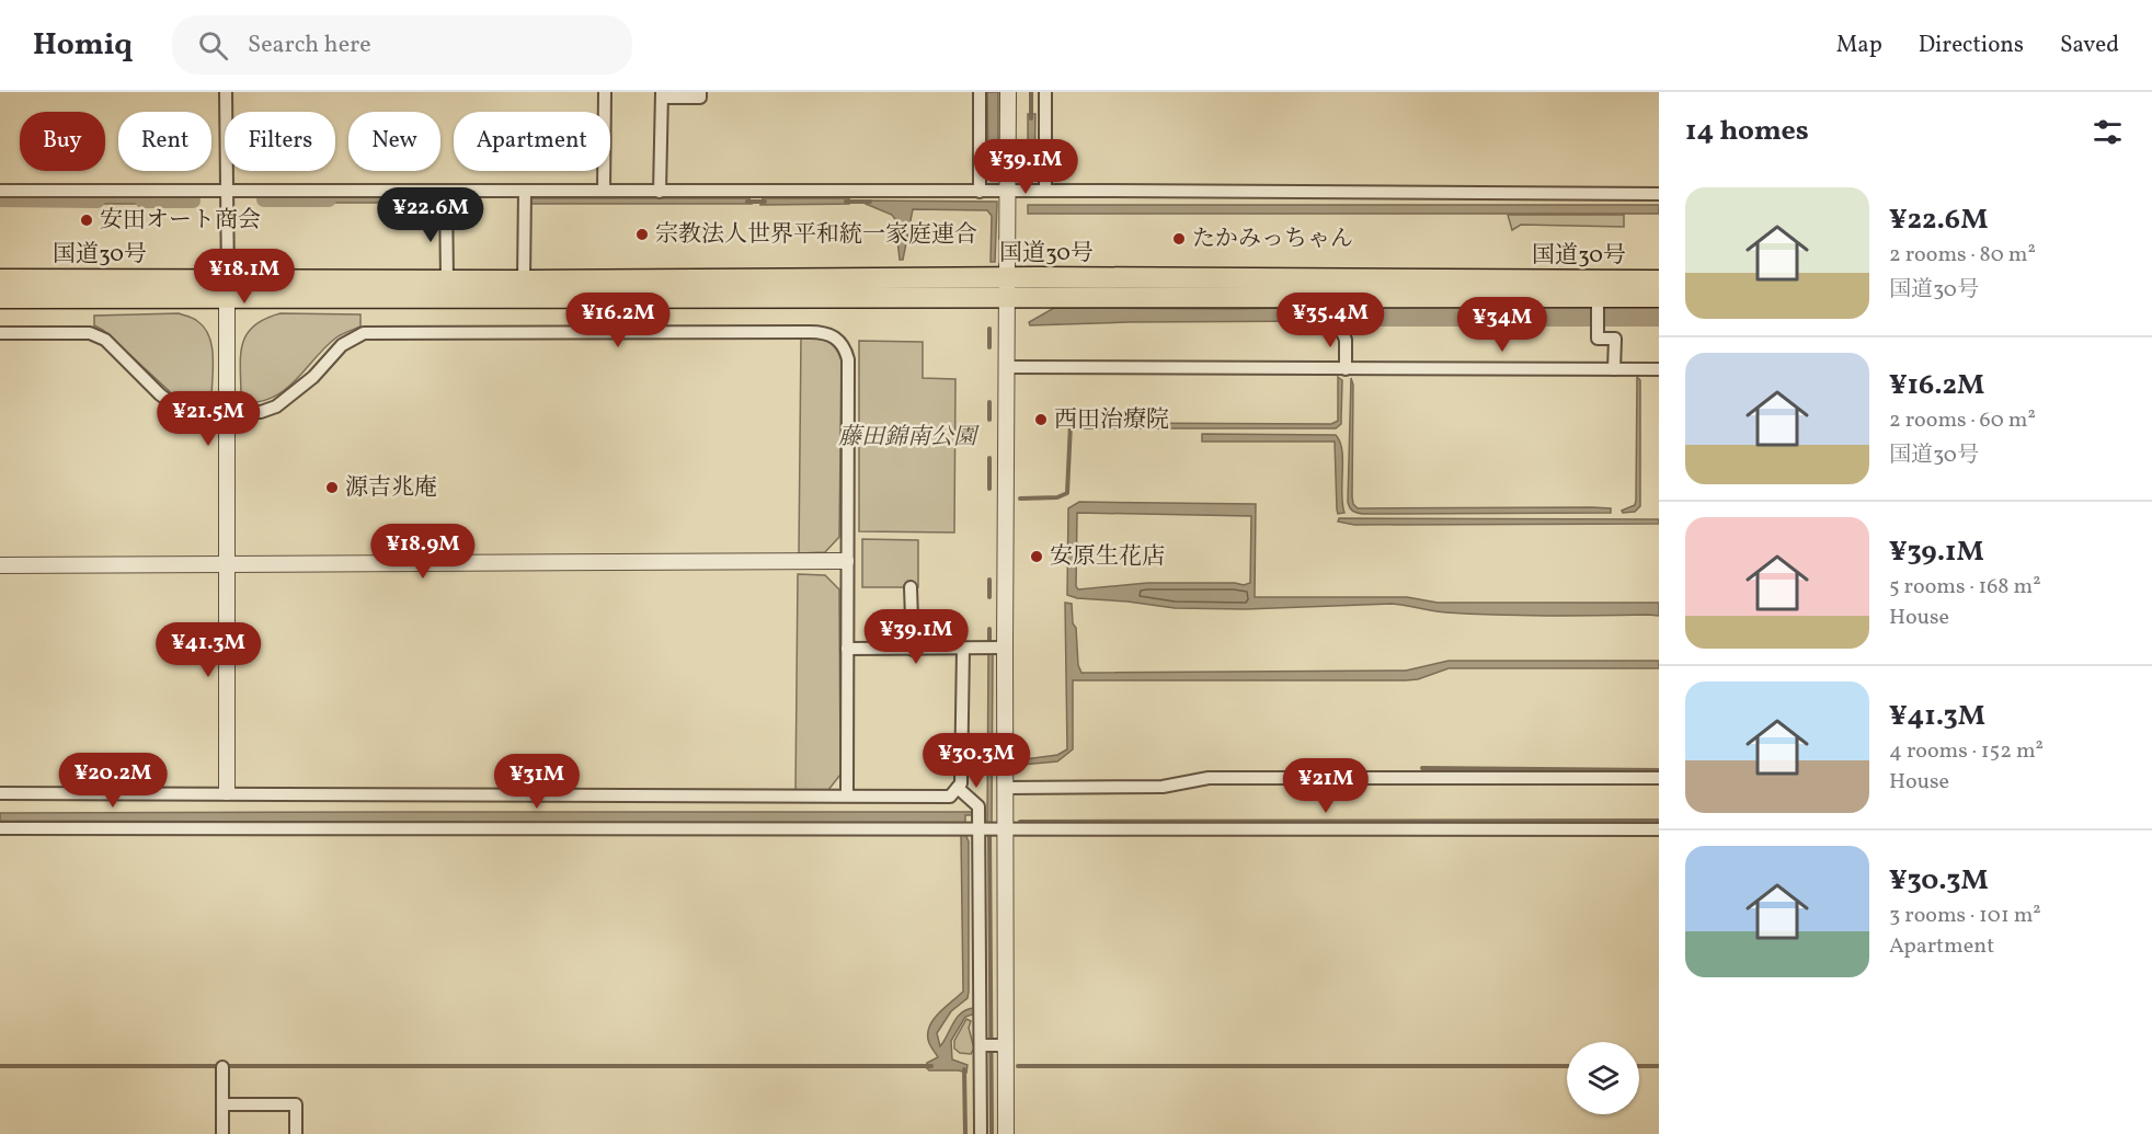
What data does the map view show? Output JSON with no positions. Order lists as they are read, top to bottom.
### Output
{
  "streets": {
    "highway": ["国道30号"]
  },
  "parks": ["藤田錦南公園"],
  "places": [
    "安田オート商会",
    "宗教法人世界平和統一家庭連合",
    "たかみっちゃん",
    "西田治療院",
    "源吉兆庵",
    "安原生花店"
  ],
  "page": {
    "header": "Homiq",
    "search": "Search here",
    "nav": ["Map", "Directions", "Saved"],
    "heading": "14 homes",
    "chip": [
      "Buy",
      "Rent",
      "Filters",
      "New",
      "Apartment"
    ],
    "price": [
      "¥39.1M",
      "¥22.6M",
      "¥18.1M",
      "¥16.2M",
      "¥35.4M",
      "¥34M",
      "¥21.5M",
      "¥18.9M",
      "¥39.1M",
      "¥41.3M",
      "¥30.3M",
      "¥20.2M",
      "¥31M",
      "¥21M"
    ],
    "list": [
      {
        "name": "¥22.6M",
        "note": "2 rooms · 80 m² · 国道30号"
      },
      {
        "name": "¥16.2M",
        "note": "2 rooms · 60 m² · 国道30号"
      },
      {
        "name": "¥39.1M",
        "note": "5 rooms · 168 m² · House"
      },
      {
        "name": "¥41.3M",
        "note": "4 rooms · 152 m² · House"
      },
      {
        "name": "¥30.3M",
        "note": "3 rooms · 101 m² · Apartment"
      }
    ]
  }
}
